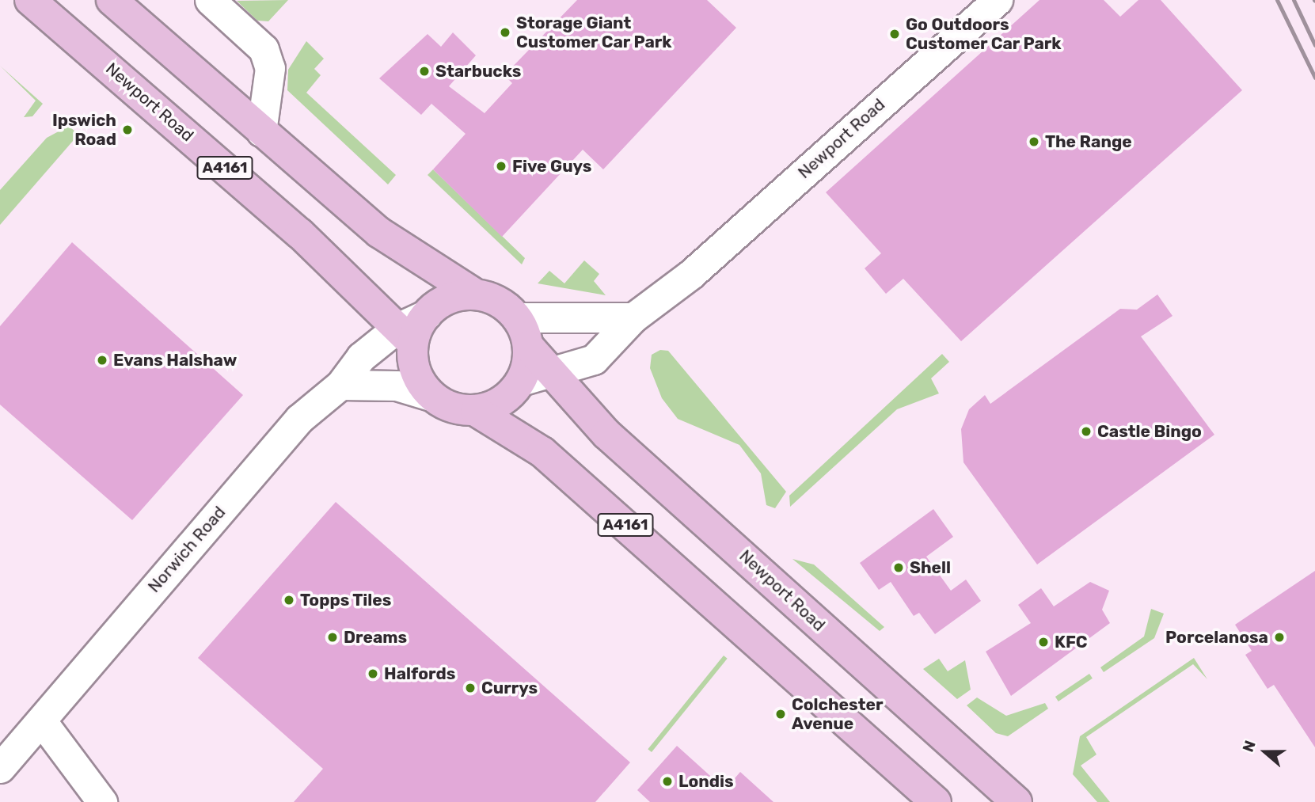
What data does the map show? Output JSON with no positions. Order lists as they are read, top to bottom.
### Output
{
  "streets": {
    "main road": ["Newport Road", "A4161"],
    "street": ["Norwich Road"]
  },
  "crossings": [
    ["Newport Road", "A4161"],
    ["Newport Road", "Norwich Road"],
    ["A4161", "Norwich Road"]
  ],
  "places": [
    "Storage Giant Customer Car Park",
    "Go Outdoors Customer Car Park",
    "Starbucks",
    "Ipswich Road",
    "The Range",
    "Five Guys",
    "Evans Halshaw",
    "Castle Bingo",
    "Shell",
    "Topps Tiles",
    "Dreams",
    "Porcelanosa",
    "KFC",
    "Halfords",
    "Currys",
    "Colchester Avenue",
    "Londis"
  ],
  "north": "left"
}
